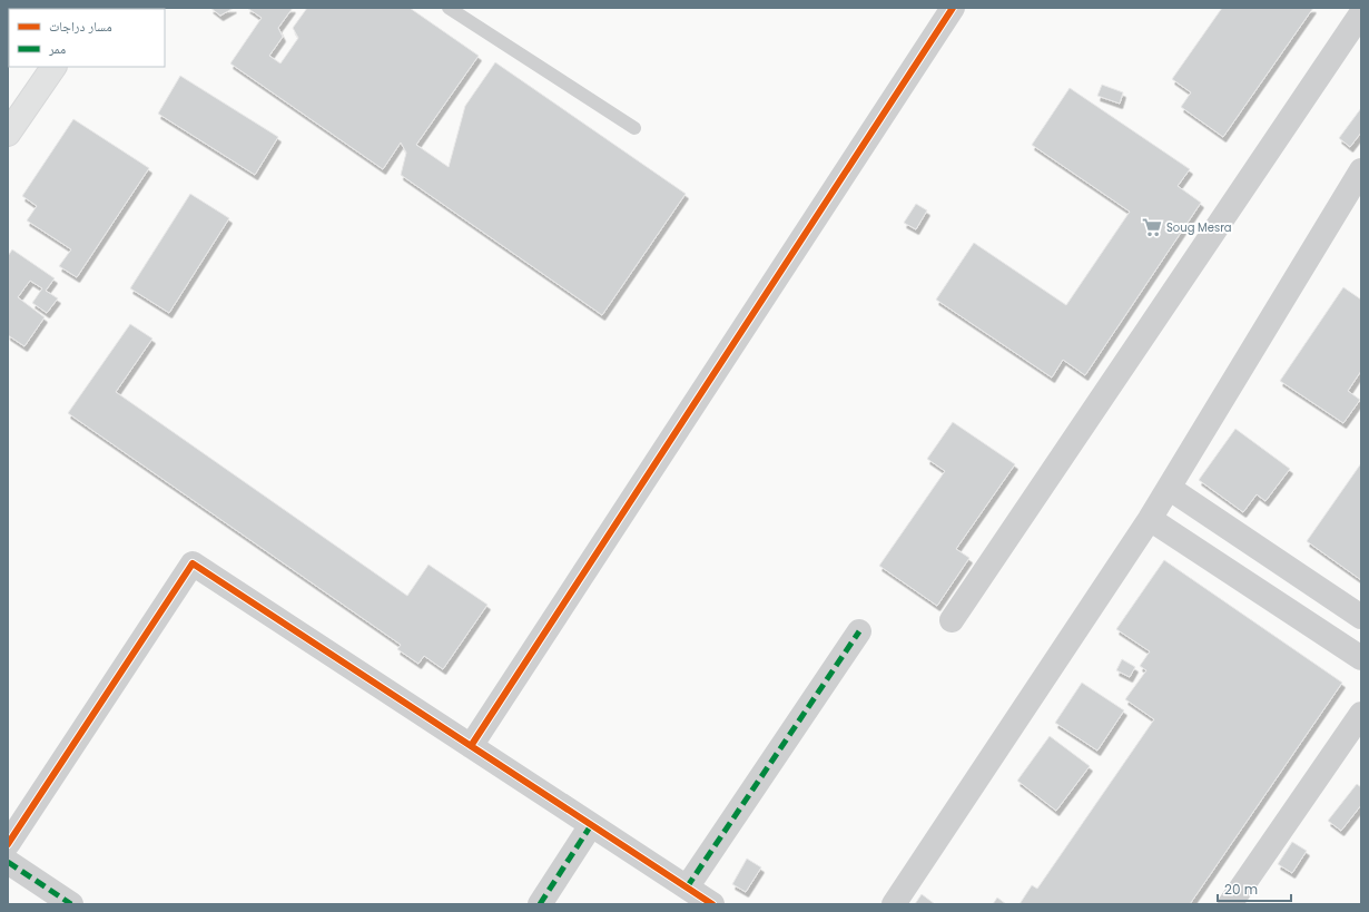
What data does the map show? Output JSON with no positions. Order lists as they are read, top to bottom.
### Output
{
  "places": {
    "supermarket": ["Soug Mesra"]
  },
  "legend": ["مسار دراجات", "ممر"],
  "scale_bar": "20 m"
}
